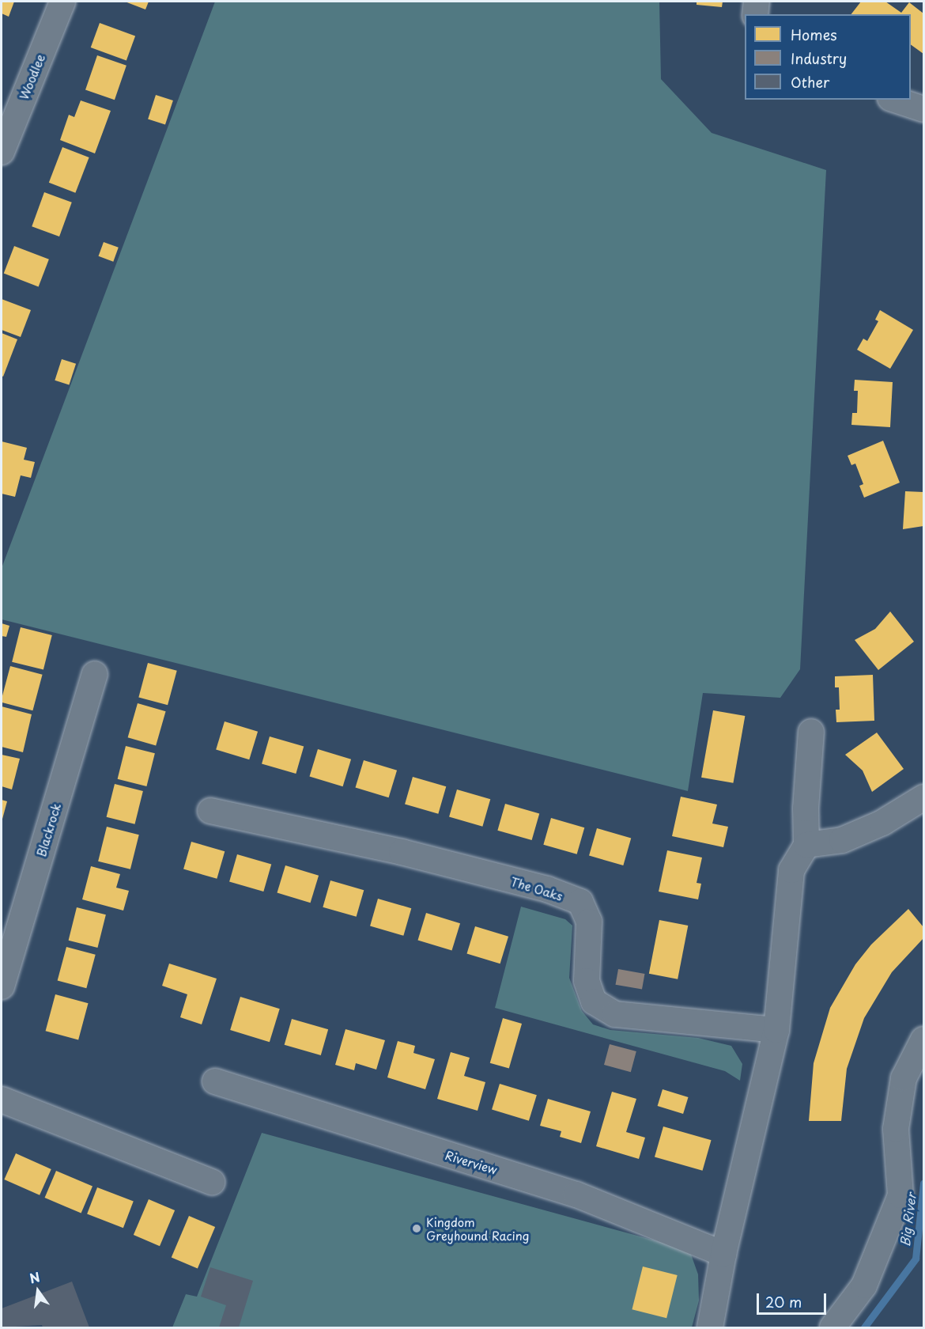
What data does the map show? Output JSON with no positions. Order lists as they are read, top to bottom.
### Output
{
  "streets": {
    "street": [
      "Woodlee",
      "Blackrock",
      "The Oaks",
      "Riverview"
    ]
  },
  "water": ["Big River"],
  "places": ["Kingdom Greyhound Racing"],
  "legend": ["Homes", "Industry", "Other"],
  "scale_bar": "20 m",
  "north": "top"
}
